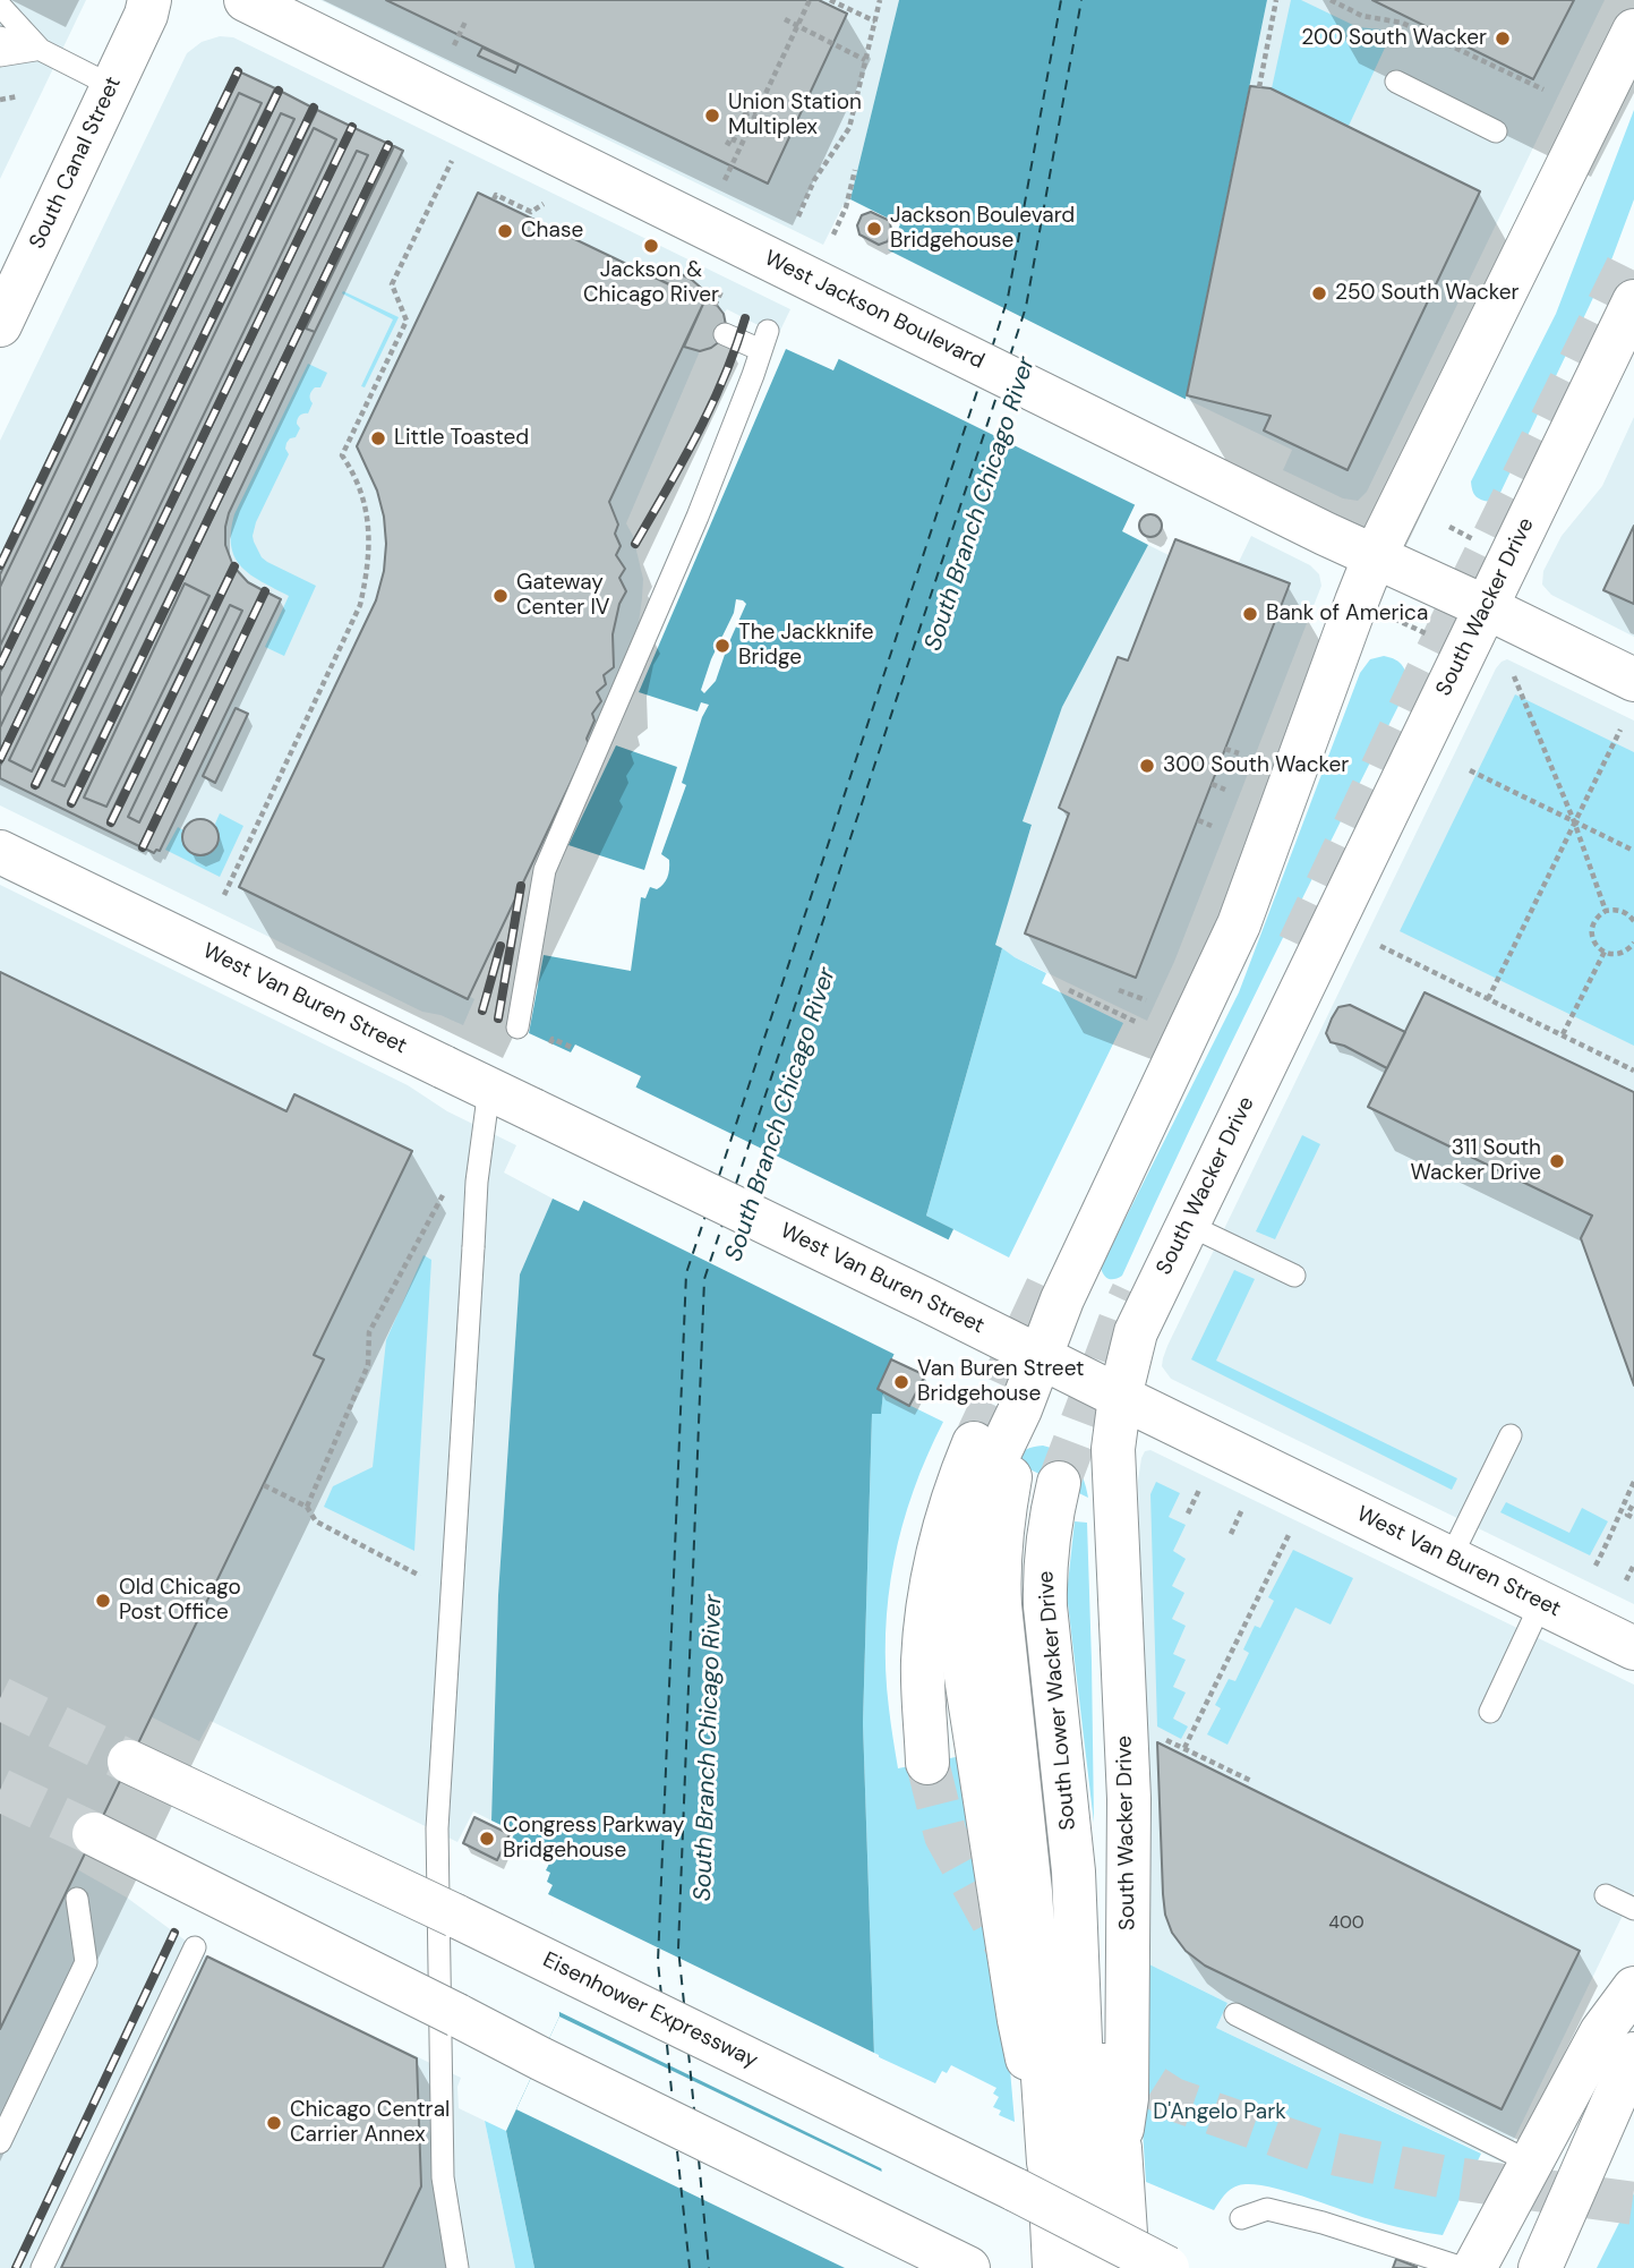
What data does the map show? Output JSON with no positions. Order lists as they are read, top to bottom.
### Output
{
  "streets": {
    "main road": [
      "South Canal Street",
      "West Jackson Boulevard",
      "South Wacker Drive",
      "West Van Buren Street",
      "South Lower Wacker Drive",
      "Eisenhower Expressway"
    ]
  },
  "crossings": [
    ["West Jackson Boulevard", "South Wacker Drive"],
    ["South Wacker Drive", "West Van Buren Street"]
  ],
  "water": ["South Branch Chicago River"],
  "parks": ["D'Angelo Park"],
  "places": [
    "200 South Wacker",
    "Union Station Multiplex",
    "Jackson Boulevard Bridgehouse",
    "Chase",
    "Jackson & Chicago River",
    "250 South Wacker",
    "Little Toasted",
    "Gateway Center IV",
    "Bank of America",
    "The Jackknife Bridge",
    "300 South Wacker",
    "311 South Wacker Drive",
    "Van Buren Street Bridgehouse",
    "Old Chicago Post Office",
    "Congress Parkway Bridgehouse",
    "Chicago Central Carrier Annex"
  ],
  "house_numbers": ["400"]
}
